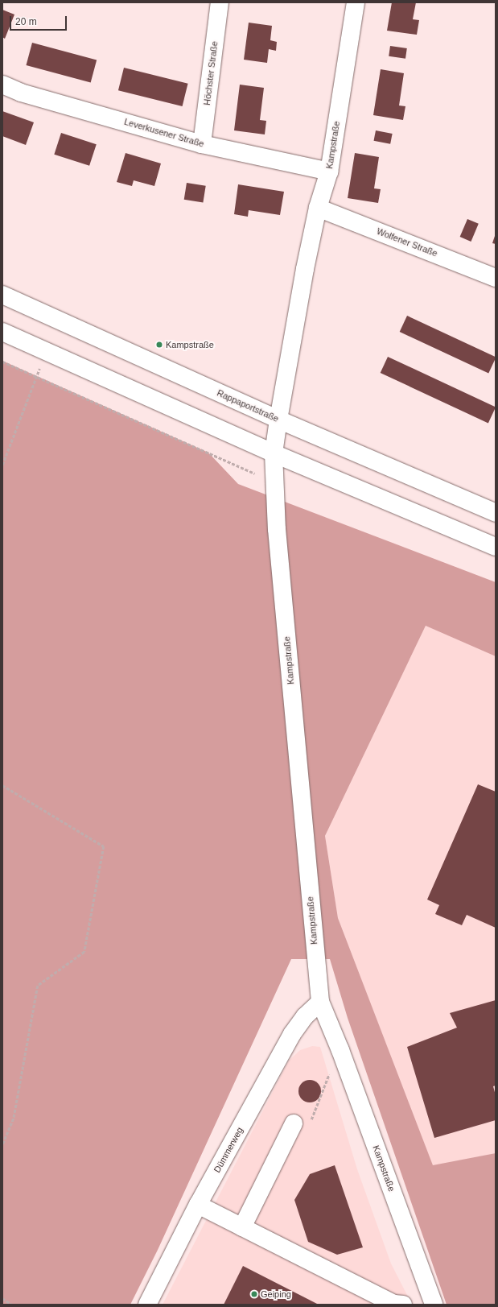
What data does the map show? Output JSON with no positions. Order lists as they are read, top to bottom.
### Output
{
  "streets": {
    "street": [
      "Höchster Straße",
      "Leverkusener Straße",
      "Kampstraße",
      "Wolfener Straße",
      "Rappaportstraße",
      "Dümmerweg"
    ]
  },
  "crossings": [
    ["Höchster Straße", "Leverkusener Straße"],
    ["Leverkusener Straße", "Kampstraße"],
    ["Kampstraße", "Wolfener Straße"],
    ["Kampstraße", "Rappaportstraße"],
    ["Kampstraße", "Dümmerweg"]
  ],
  "places": ["Kampstraße", "Geiping"],
  "scale_bar": "20 m"
}
